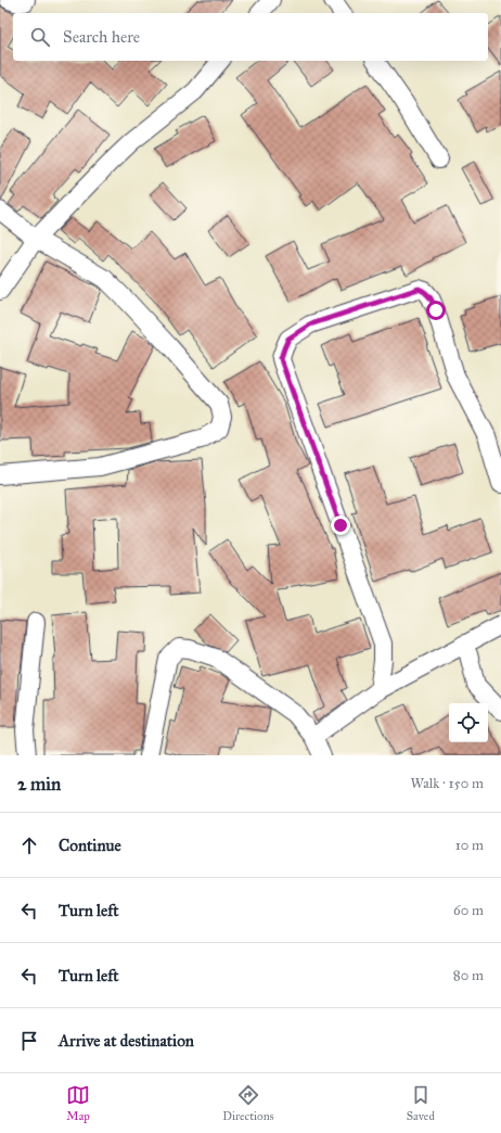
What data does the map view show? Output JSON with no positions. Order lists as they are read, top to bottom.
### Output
{
  "page": {
    "search": "Search here",
    "heading": ["2 min", "Walk · 150 m"],
    "list": [
      ["Continue", "10 m"],
      ["Turn left", "60 m"],
      ["Turn left", "80 m"],
      "Arrive at destination"
    ],
    "nav": ["Map", "Directions", "Saved"]
  }
}
